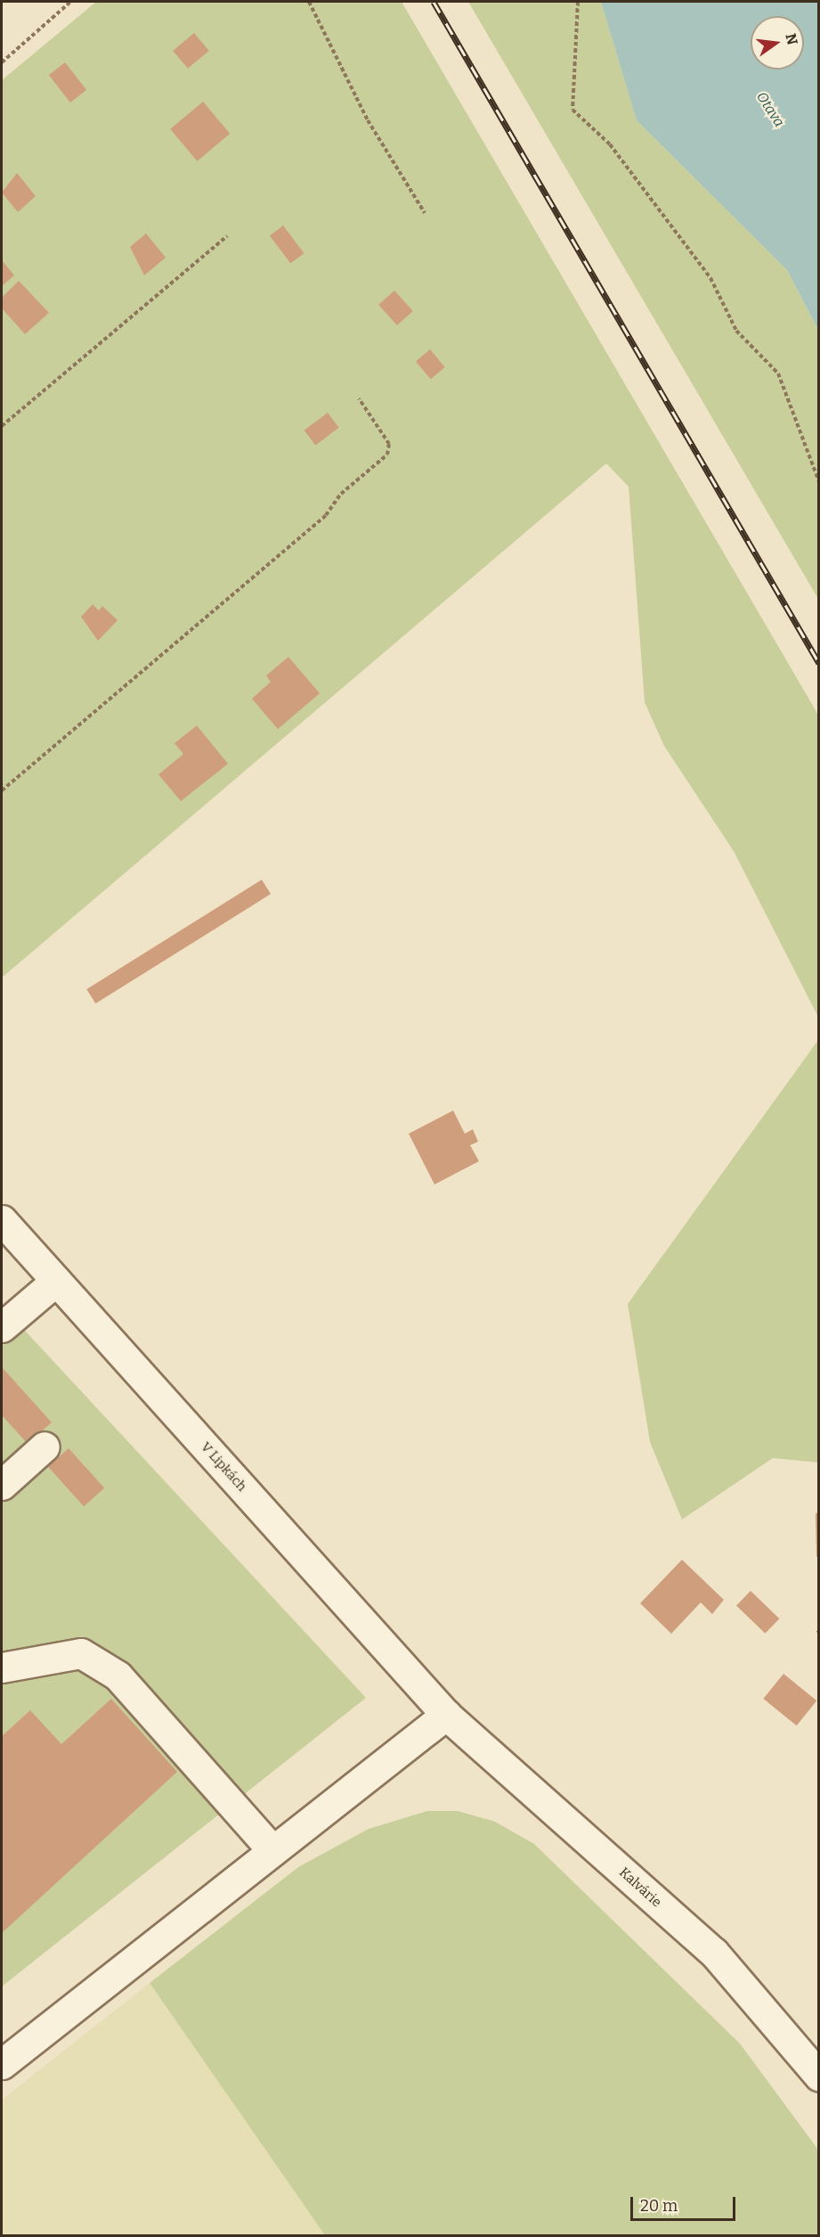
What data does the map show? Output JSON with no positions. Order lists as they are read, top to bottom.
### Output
{
  "streets": {
    "street": ["V Lipkách", "Kalvárie"]
  },
  "crossings": [
    ["V Lipkách", "Kalvárie"]
  ],
  "water": ["Otava"],
  "scale_bar": "20 m",
  "north": "right"
}
